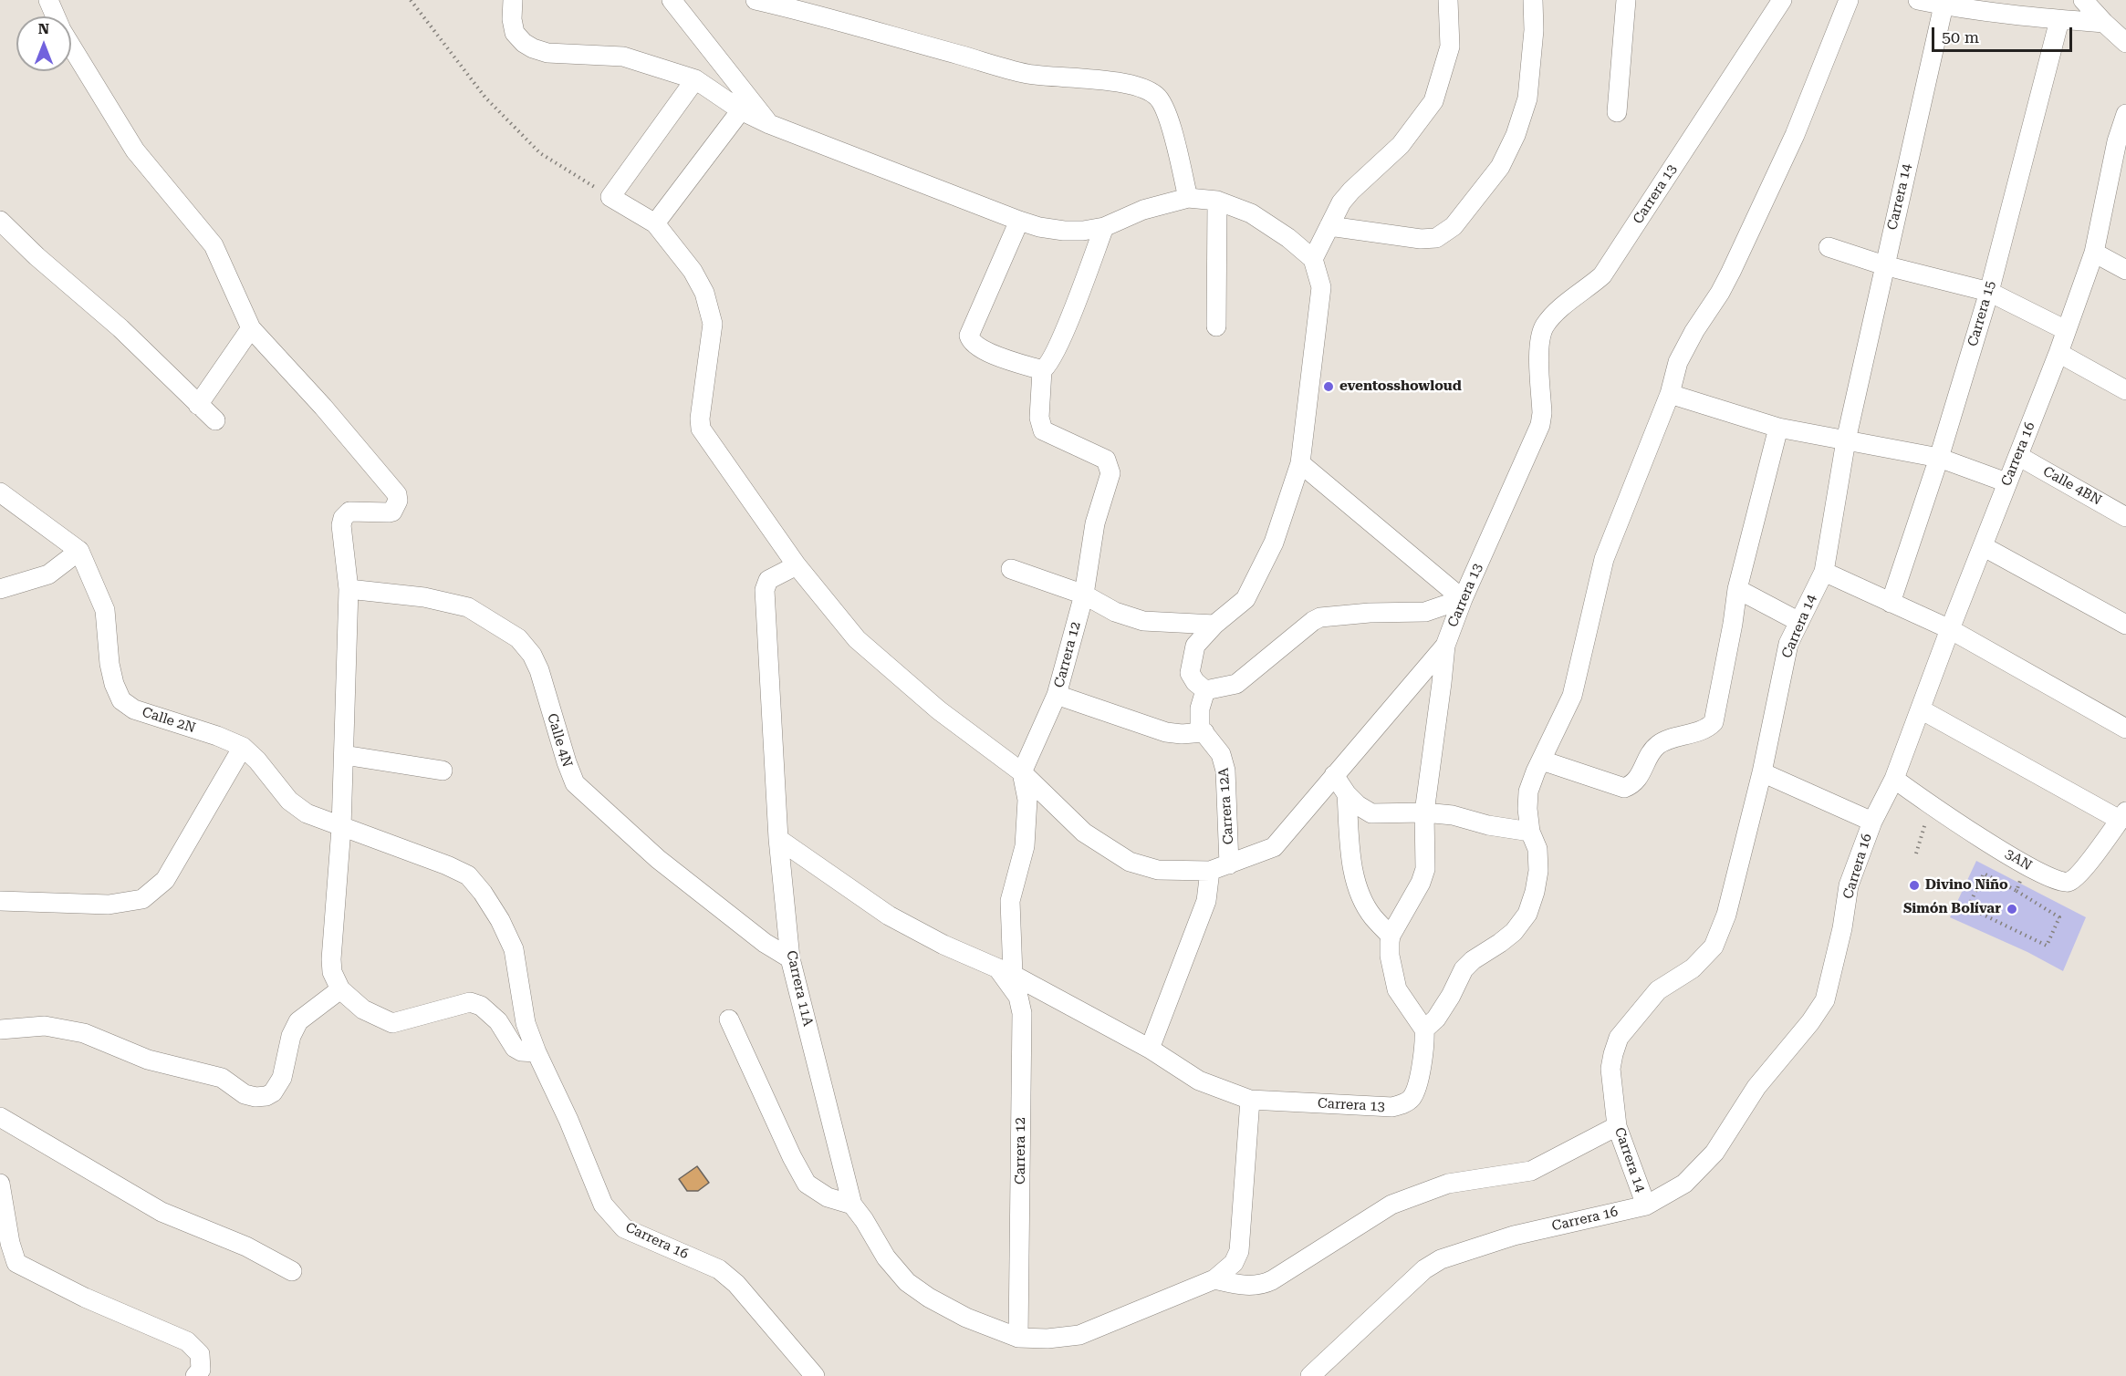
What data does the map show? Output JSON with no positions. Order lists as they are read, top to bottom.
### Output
{
  "streets": {
    "street": [
      "Carrera 13",
      "Carrera 14",
      "Carrera 15",
      "Carrera 16",
      "Calle 4BN",
      "Carrera 12",
      "Calle 2N",
      "Calle 4N",
      "Carrera 12A",
      "3AN",
      "Carrera 11A"
    ]
  },
  "crossings": [
    ["Carrera 14", "Carrera 16"],
    ["Carrera 16", "Calle 4BN"],
    ["Carrera 16", "Calle 2N"],
    ["Carrera 16", "3AN"],
    ["Carrera 12", "Carrera 11A"],
    ["Calle 4N", "Carrera 11A"]
  ],
  "places": ["eventosshowloud", "Divino Niño", "Simón Bolívar"],
  "scale_bar": "50 m",
  "north": "top"
}
